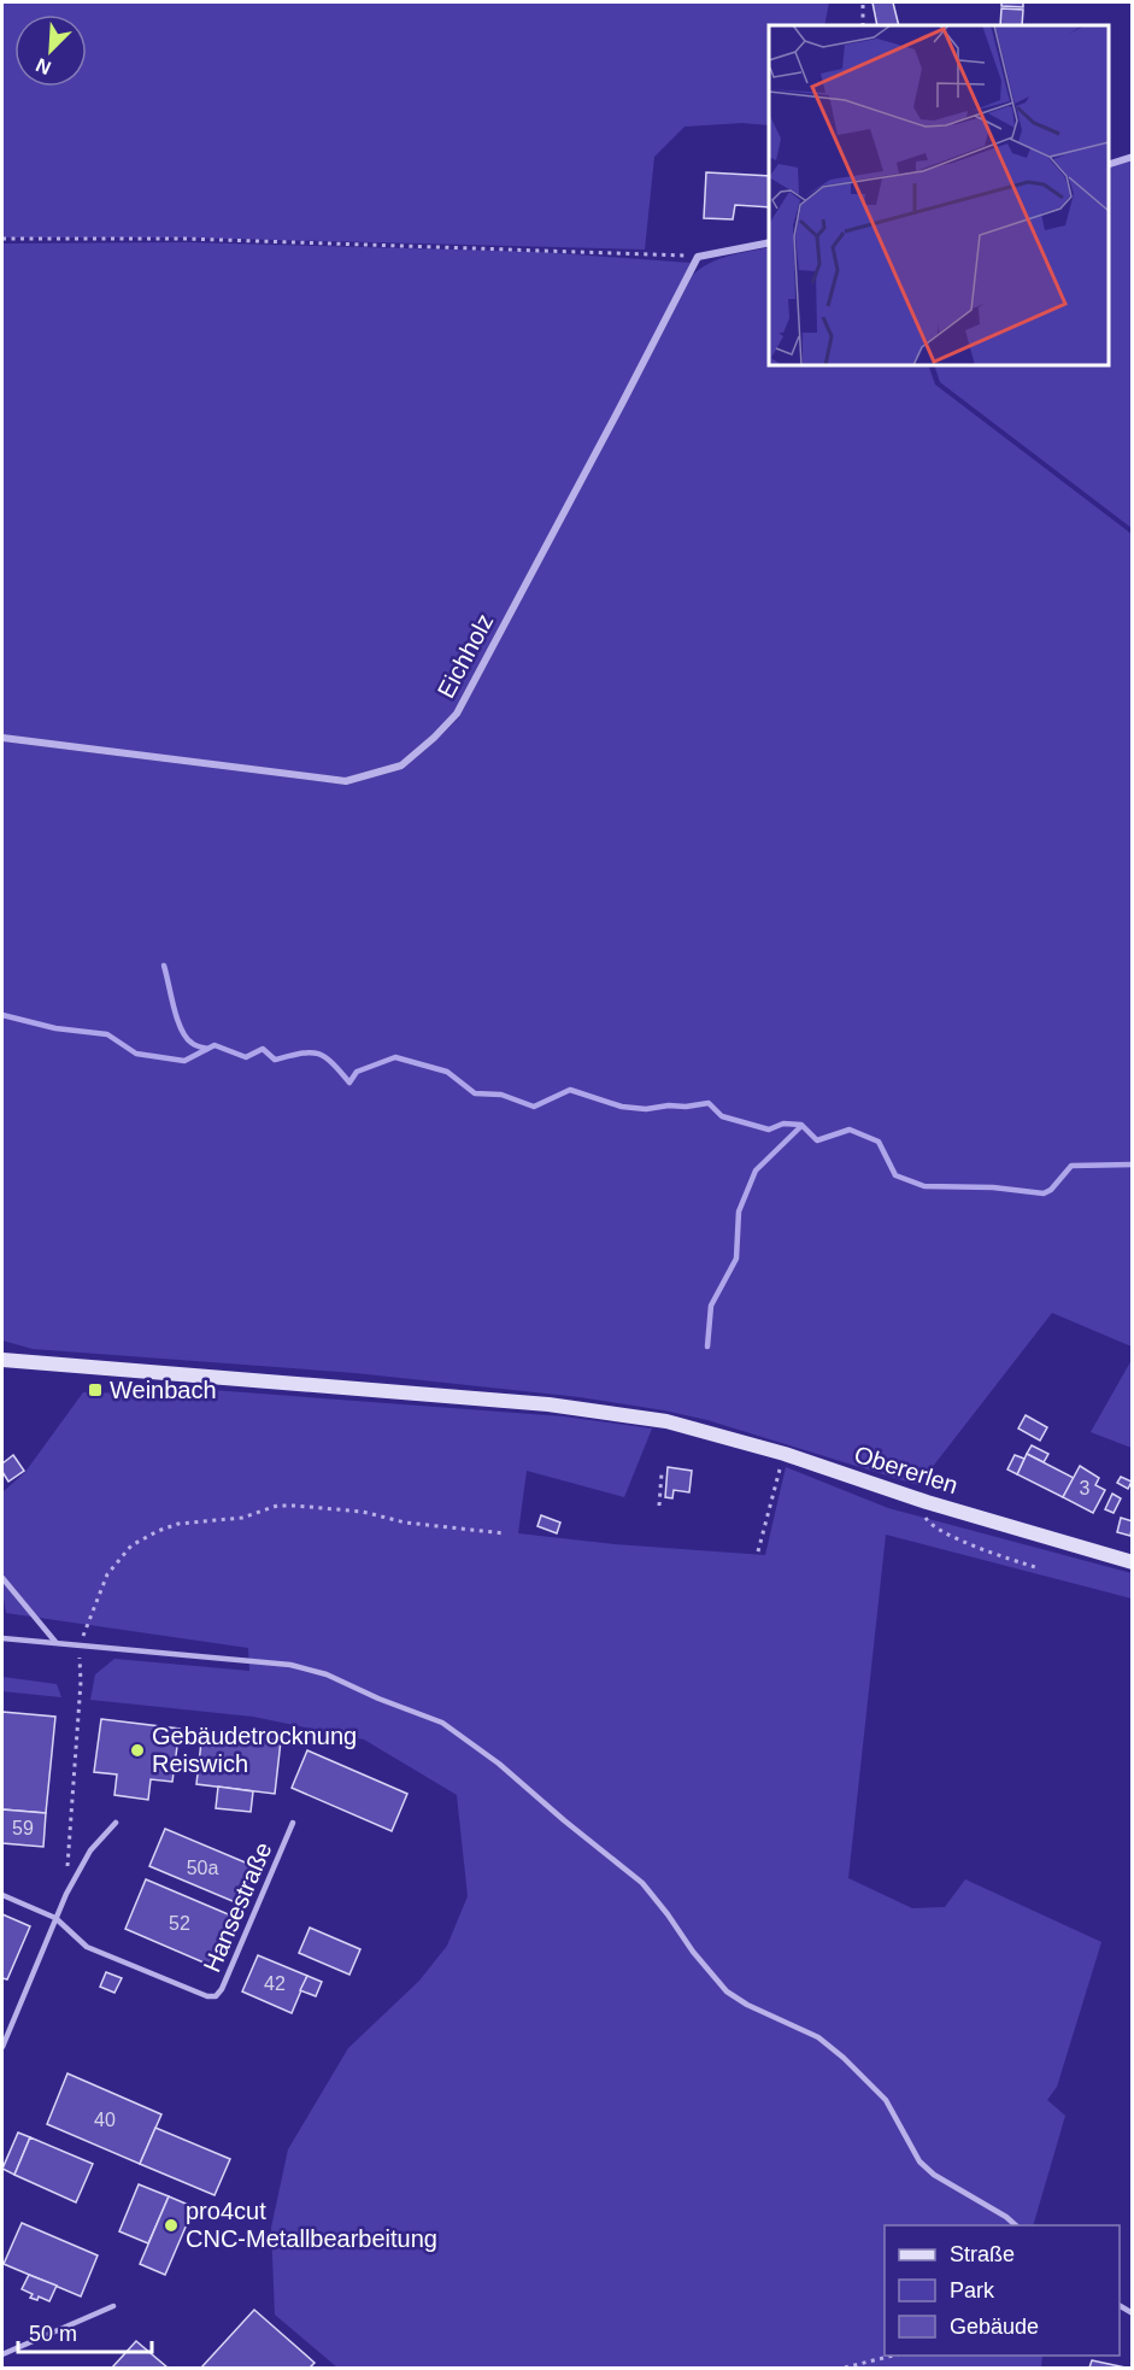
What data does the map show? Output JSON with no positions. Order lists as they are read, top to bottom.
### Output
{
  "streets": {
    "main road": ["Obererlen"],
    "street": ["Eichholz"],
    "lane": ["Hansestraße"]
  },
  "places": {
    "transit": ["Weinbach"],
    "other": ["Gebäudetrocknung Reiswich", "pro4cut CNC-Metallbearbeitung"]
  },
  "house_numbers": [
    "3",
    "59",
    "50a",
    "52",
    "42",
    "40"
  ],
  "legend": ["Straße", "Park", "Gebäude"],
  "scale_bar": "50 m",
  "north": "bottom left"
}
